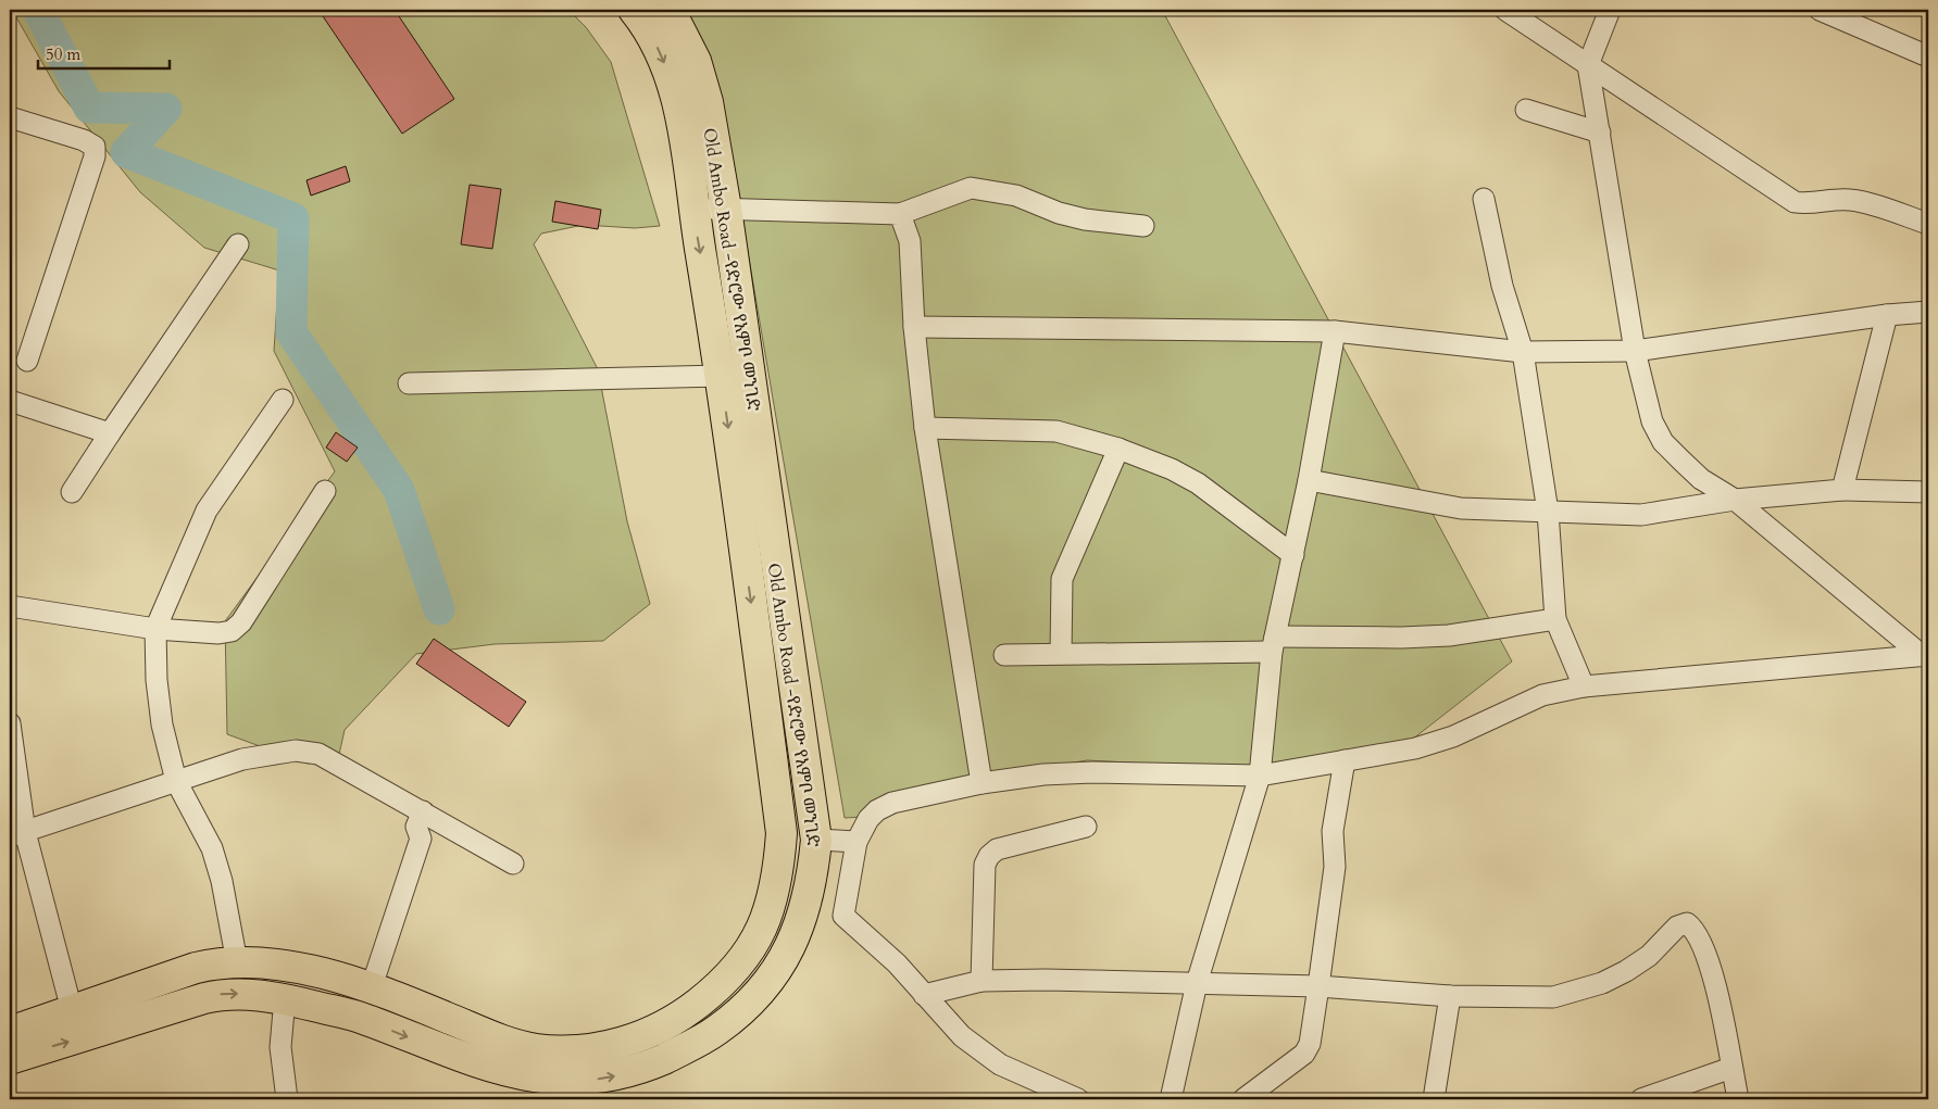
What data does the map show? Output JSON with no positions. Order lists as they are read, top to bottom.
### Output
{
  "streets": {
    "main road": ["Old Ambo Road -የድሮው የአምቦ መንገድ"]
  },
  "scale_bar": "50 m"
}
